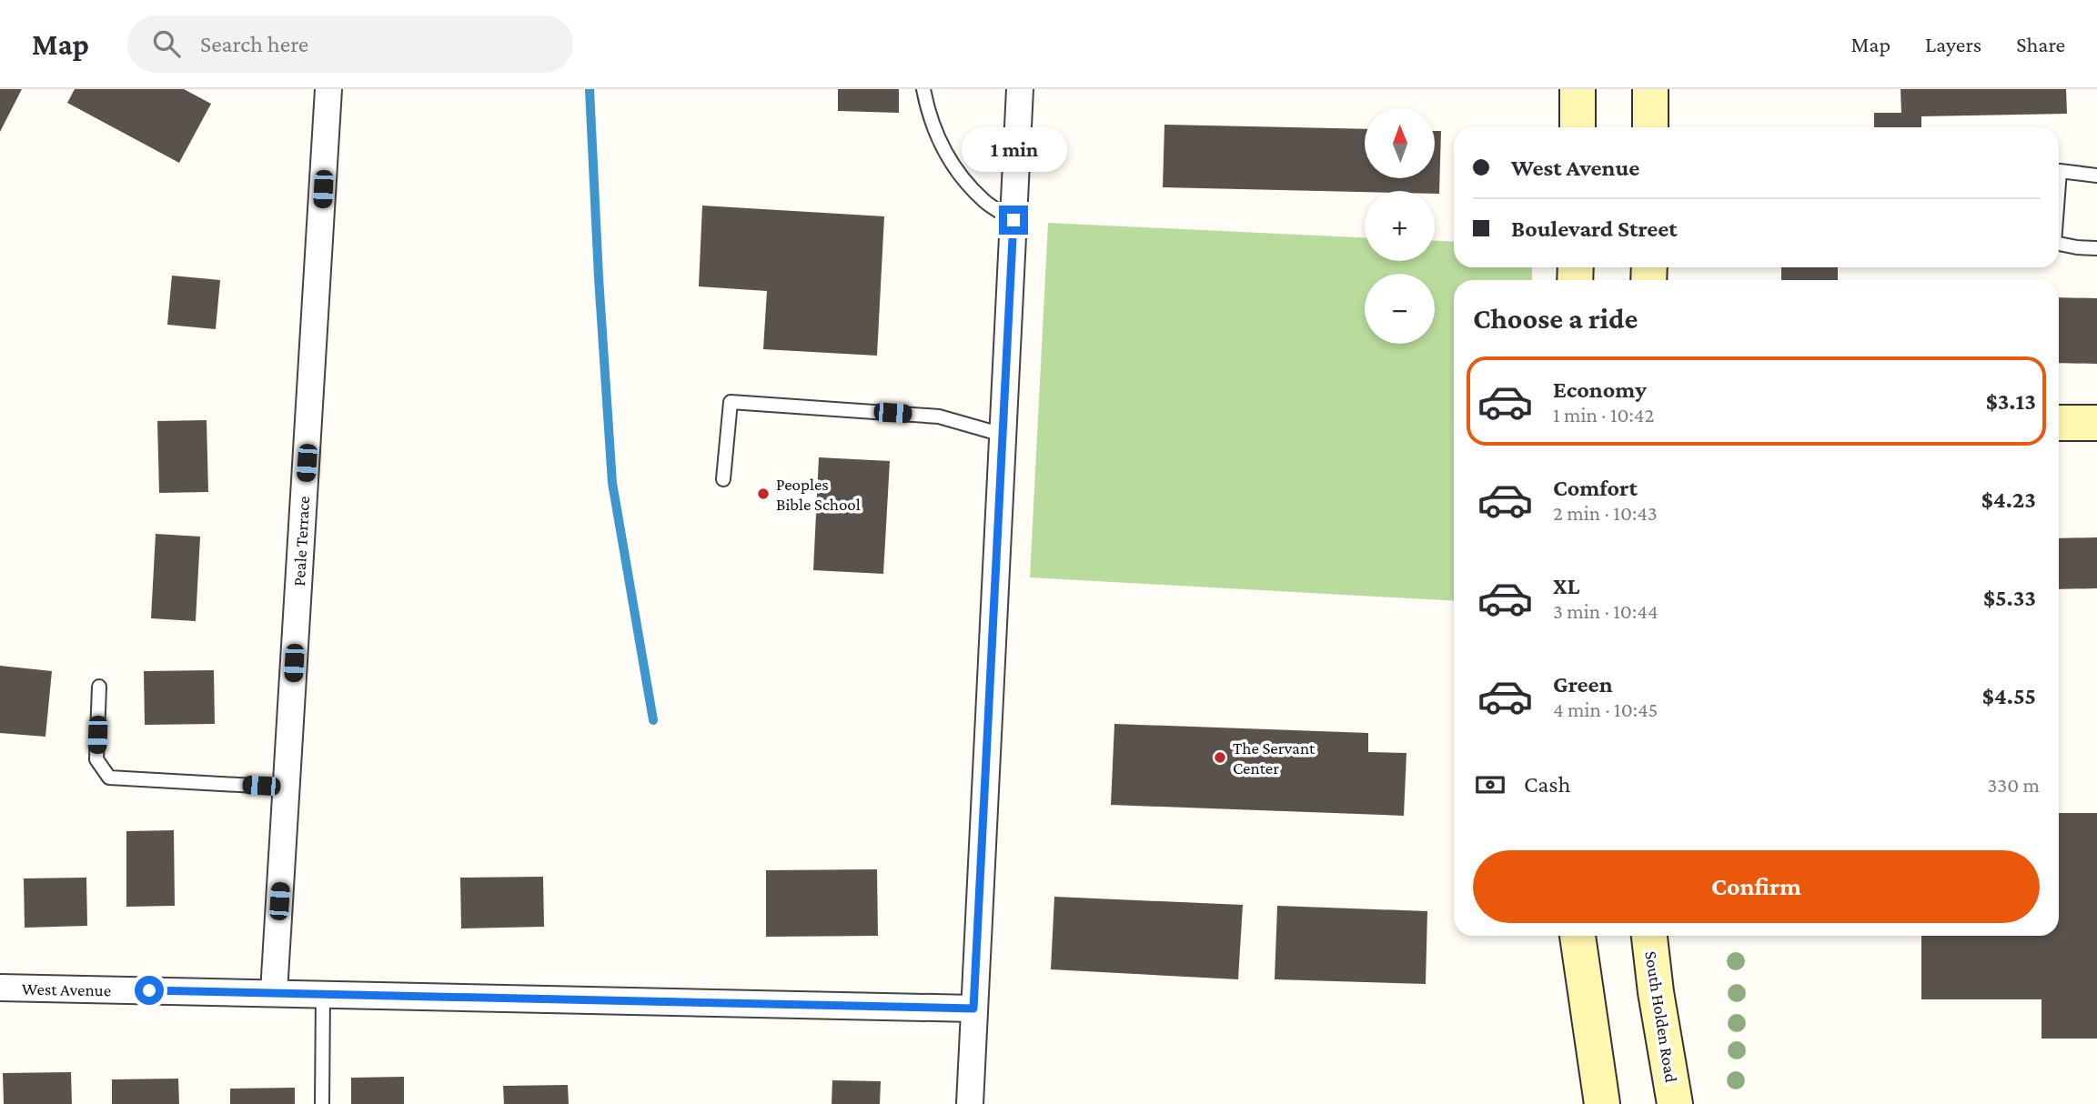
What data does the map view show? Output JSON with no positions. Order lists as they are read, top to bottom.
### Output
{
  "streets": {
    "main road": ["South Holden Road"],
    "street": ["Peale Terrace", "West Avenue"]
  },
  "crossings": [
    ["Peale Terrace", "West Avenue"]
  ],
  "places": ["Peoples Bible School", "The Servant Center"],
  "north": "top",
  "page": {
    "header": "Map",
    "search": "Search here",
    "nav": ["Map", "Layers", "Share"],
    "map_buttons": ["+", "−"],
    "bubble": "1 min",
    "banner": ["West Avenue", "Boulevard Street"],
    "heading": "Choose a ride",
    "list": [
      {
        "name": "Economy",
        "note": "1 min · 10:42",
        "value": "$3.13"
      },
      {
        "name": "Comfort",
        "note": "2 min · 10:43",
        "value": "$4.23"
      },
      {
        "name": "XL",
        "note": "3 min · 10:44",
        "value": "$5.33"
      },
      {
        "name": "Green",
        "note": "4 min · 10:45",
        "value": "$4.55"
      }
    ],
    "pay": ["Cash", "330 m"],
    "buttons": "Confirm"
  }
}
